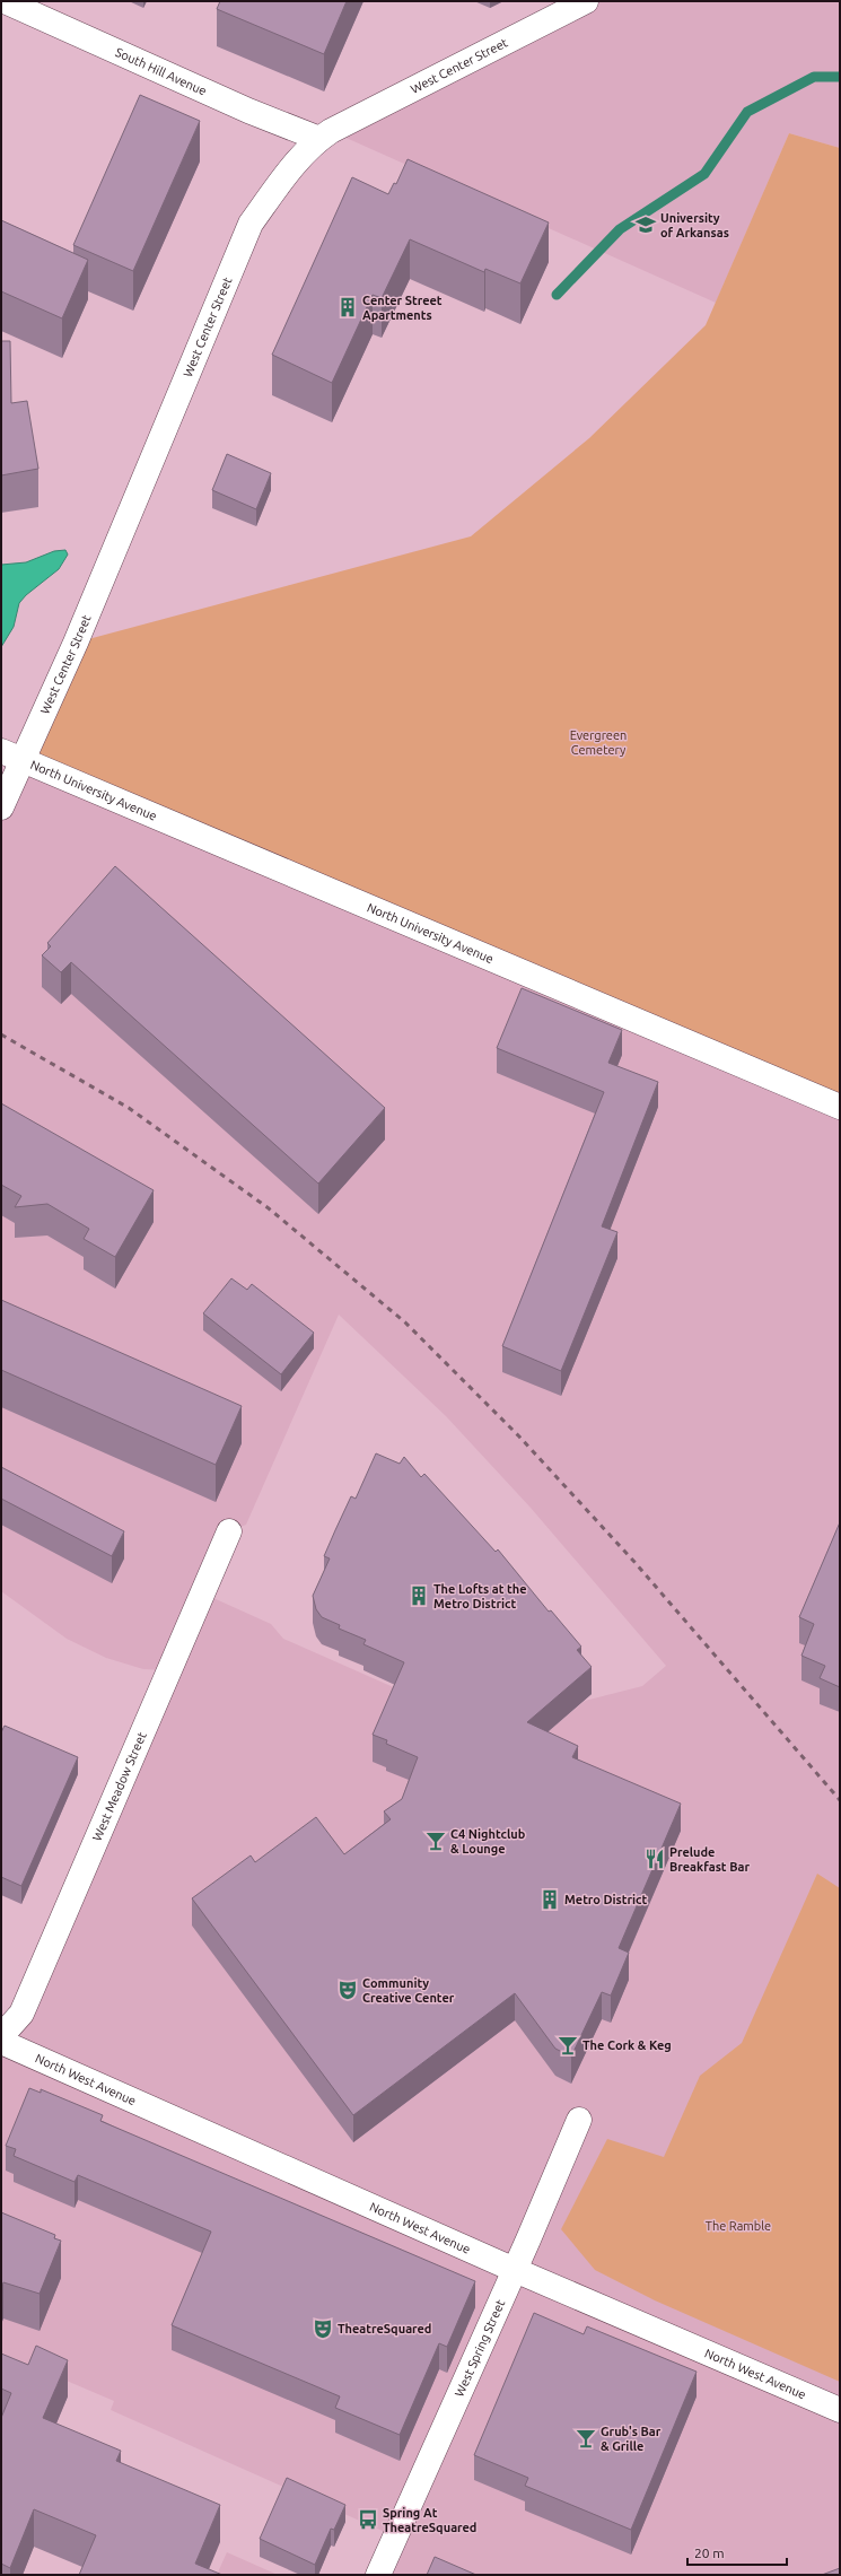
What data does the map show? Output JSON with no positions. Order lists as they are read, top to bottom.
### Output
{
  "streets": {
    "street": [
      "West Center Street",
      "South Hill Avenue",
      "North University Avenue",
      "West Meadow Street",
      "North West Avenue",
      "West Spring Street"
    ]
  },
  "crossings": [
    ["West Center Street", "South Hill Avenue"],
    ["West Center Street", "North University Avenue"],
    ["North West Avenue", "West Spring Street"]
  ],
  "parks": ["Evergreen Cemetery", "The Ramble"],
  "places": {
    "school or university": ["University of Arkansas"],
    "building": ["Center Street Apartments", "The Lofts at the Metro District", "Metro District"],
    "bar": ["C4 Nightclub & Lounge", "The Cork & Keg", "Grub's Bar & Grille"],
    "restaurant": ["Prelude Breakfast Bar"],
    "theatre": ["Community Creative Center", "TheatreSquared"],
    "bus stop": ["Spring At TheatreSquared"]
  },
  "scale_bar": "20 m"
}
